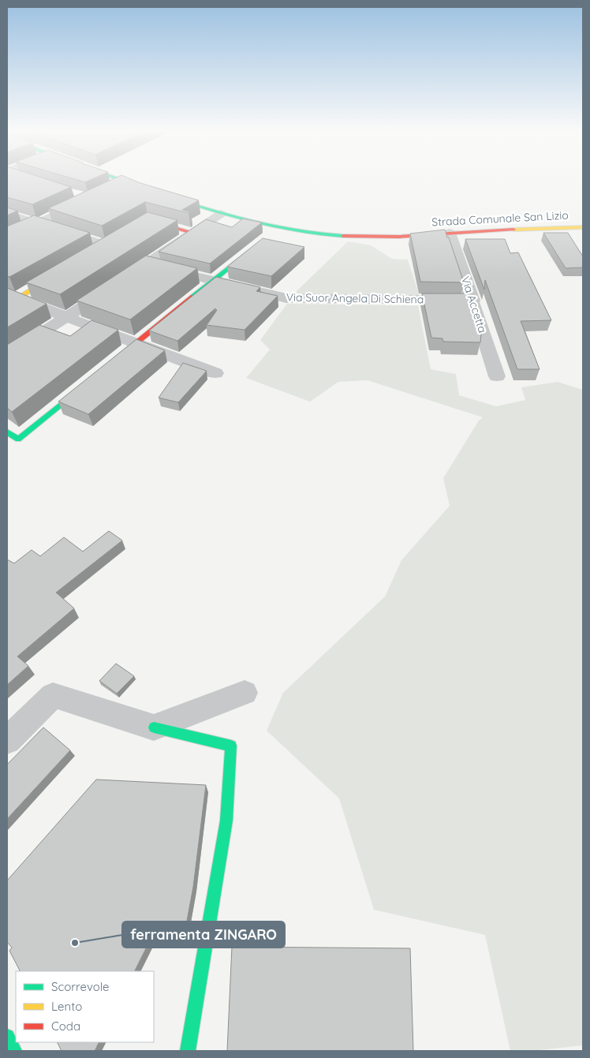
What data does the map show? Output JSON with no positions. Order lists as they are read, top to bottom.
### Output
{
  "streets": {
    "street": ["Strada Comunale San Lizio", "Via Suor Angela Di Schiena", "Via Accetta"]
  },
  "crossings": [
    ["Strada Comunale San Lizio", "Via Accetta"],
    ["Via Suor Angela Di Schiena", "Via Accetta"]
  ],
  "places": ["ferramenta ZINGARO"],
  "legend": ["Scorrevole", "Lento", "Coda"]
}
